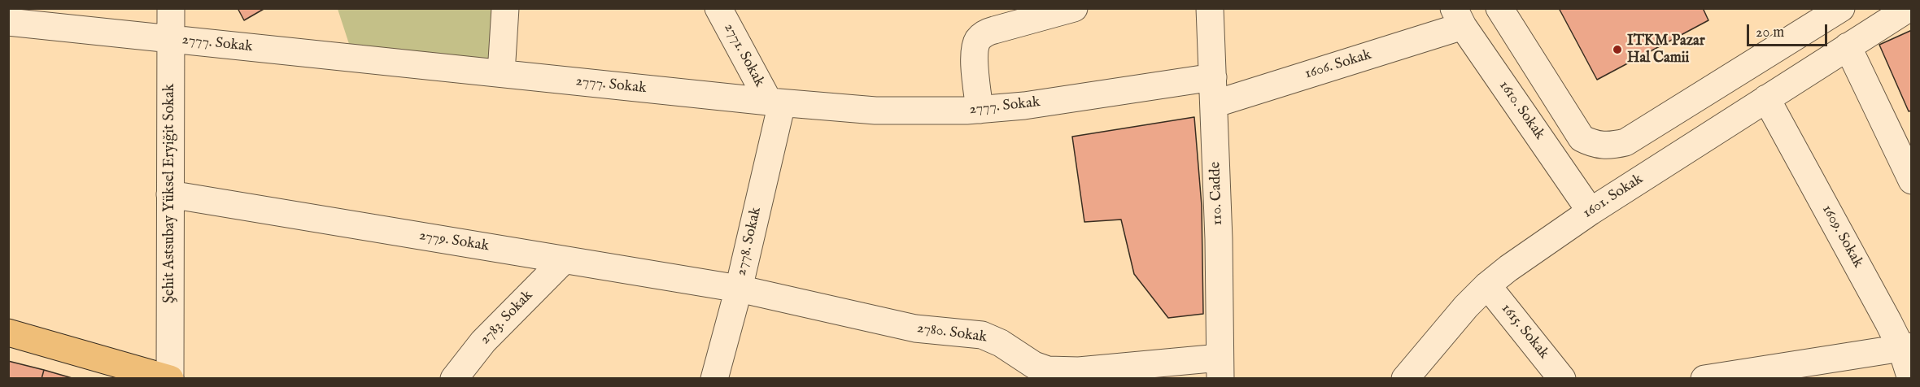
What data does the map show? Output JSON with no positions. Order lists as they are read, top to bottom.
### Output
{
  "streets": {
    "street": [
      "2777. Sokak",
      "2771. Sokak",
      "1606. Sokak",
      "1610. Sokak",
      "Şehit Astsubay Yüksel Eryiğit Sokak",
      "110. Cadde",
      "1601. Sokak",
      "1609. Sokak",
      "2779. Sokak",
      "2778. Sokak",
      "2783. Sokak",
      "1615. Sokak",
      "2780. Sokak"
    ]
  },
  "crossings": [
    ["2777. Sokak", "2771. Sokak"],
    ["2777. Sokak", "Şehit Astsubay Yüksel Eryiğit Sokak"],
    ["2777. Sokak", "110. Cadde"],
    ["2777. Sokak", "2778. Sokak"],
    ["2771. Sokak", "2778. Sokak"],
    ["1606. Sokak", "1610. Sokak"],
    ["1606. Sokak", "110. Cadde"],
    ["1610. Sokak", "1601. Sokak"],
    ["Şehit Astsubay Yüksel Eryiğit Sokak", "2779. Sokak"],
    ["110. Cadde", "2780. Sokak"],
    ["1601. Sokak", "1609. Sokak"],
    ["1601. Sokak", "1615. Sokak"],
    ["2779. Sokak", "2778. Sokak"],
    ["2779. Sokak", "2783. Sokak"],
    ["2779. Sokak", "2780. Sokak"],
    ["2778. Sokak", "2780. Sokak"]
  ],
  "places": ["ITKM Pazar Hal Camii"],
  "scale_bar": "20 m"
}
